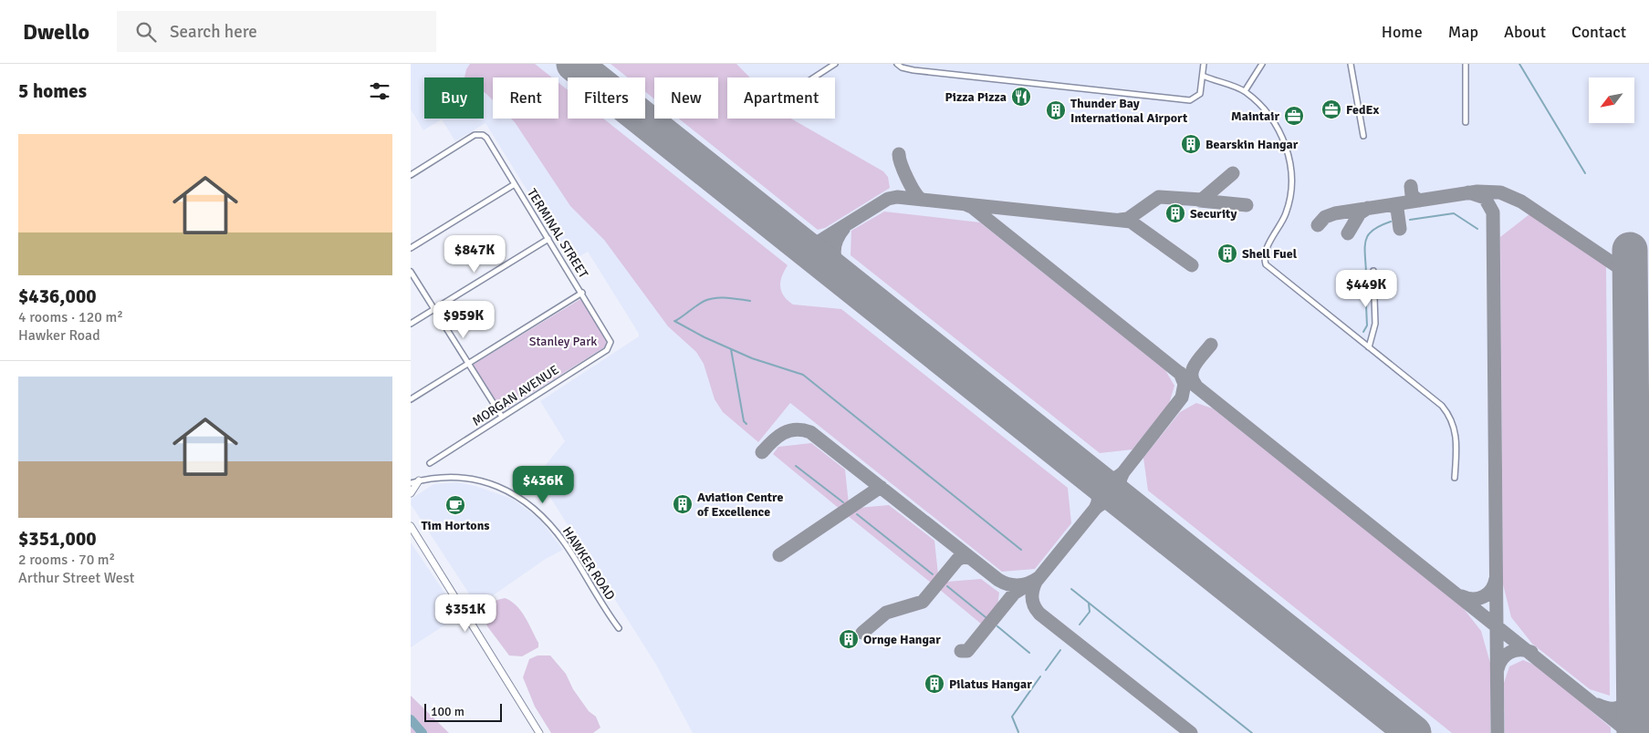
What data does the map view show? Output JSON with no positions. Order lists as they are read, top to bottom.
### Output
{
  "streets": {
    "street": ["TERMINAL STREET", "MORGAN AVENUE", "HAWKER ROAD"]
  },
  "crossings": [
    ["TERMINAL STREET", "MORGAN AVENUE"]
  ],
  "parks": ["Stanley Park"],
  "places": {
    "restaurant": ["Pizza Pizza"],
    "office": ["FedEx", "Maintair"],
    "building": [
      "Thunder Bay International Airport",
      "Bearskin Hangar",
      "Security",
      "Shell Fuel",
      "Aviation Centre of Excellence",
      "Ornge Hangar",
      "Pilatus Hangar"
    ],
    "cafe": ["Tim Hortons"]
  },
  "scale_bar": "100 m",
  "north": "bottom left",
  "page": {
    "header": "Dwello",
    "search": "Search here",
    "nav": [
      "Home",
      "Map",
      "About",
      "Contact"
    ],
    "heading": "5 homes",
    "chip": [
      "Buy",
      "Rent",
      "Filters",
      "New",
      "Apartment"
    ],
    "list": [
      {
        "name": "$436,000",
        "note": "4 rooms · 120 m² · Hawker Road"
      },
      {
        "name": "$351,000",
        "note": "2 rooms · 70 m² · Arthur Street West"
      }
    ],
    "price": [
      "$847K",
      "$449K",
      "$959K",
      "$436K",
      "$351K"
    ],
    "scale": "100 m"
  }
}
